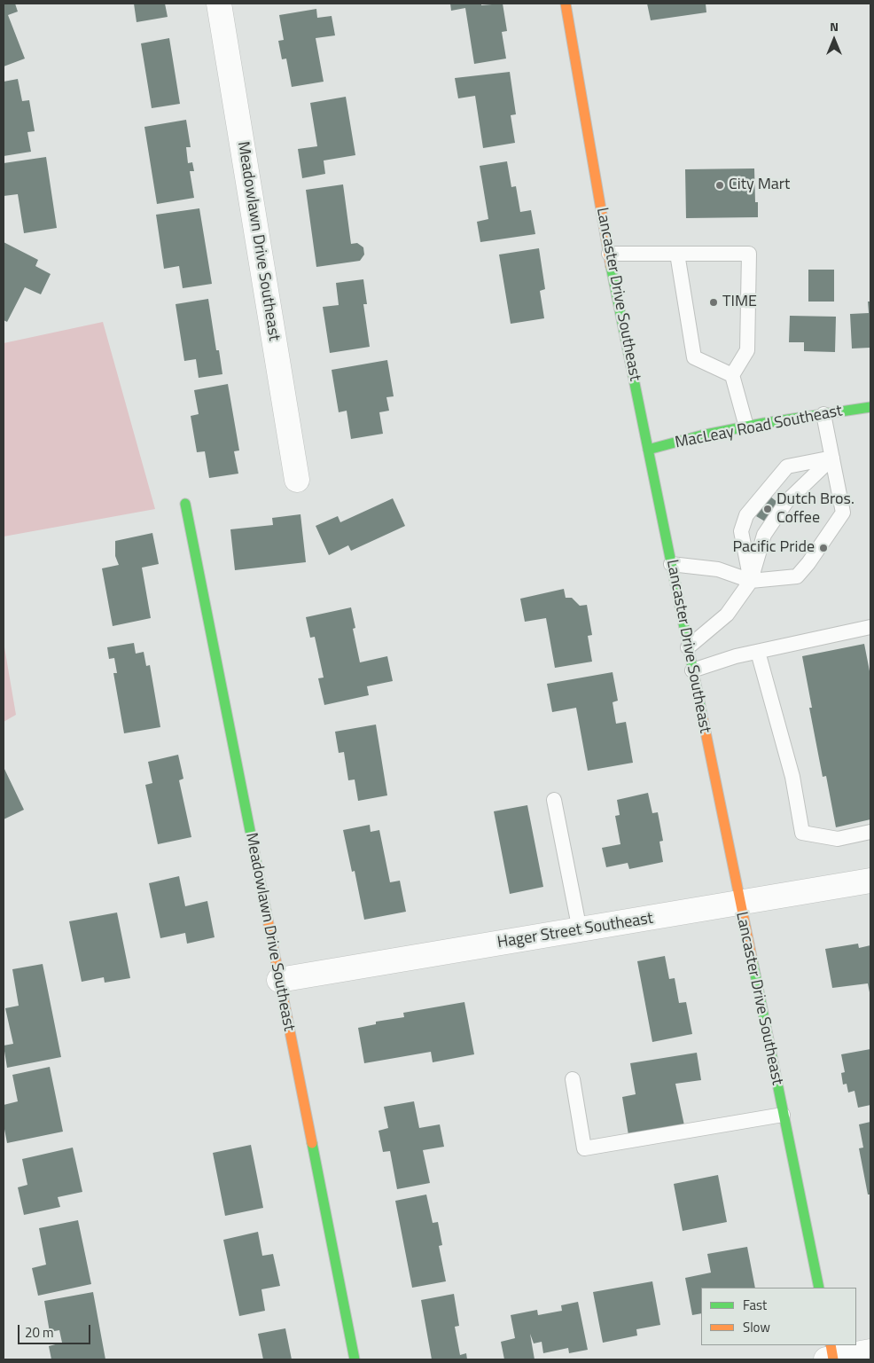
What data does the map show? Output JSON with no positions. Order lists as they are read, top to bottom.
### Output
{
  "streets": {
    "main road": ["Meadowlawn Drive Southeast", "Lancaster Drive Southeast", "MacLeay Road Southeast"],
    "street": ["Hager Street Southeast"]
  },
  "crossings": [
    ["Meadowlawn Drive Southeast", "Hager Street Southeast"],
    ["Lancaster Drive Southeast", "MacLeay Road Southeast"],
    ["Lancaster Drive Southeast", "Hager Street Southeast"]
  ],
  "places": [
    "City Mart",
    "TIME",
    "Dutch Bros. Coffee",
    "Pacific Pride"
  ],
  "legend": ["Fast", "Slow"],
  "scale_bar": "20 m",
  "north": "top"
}
